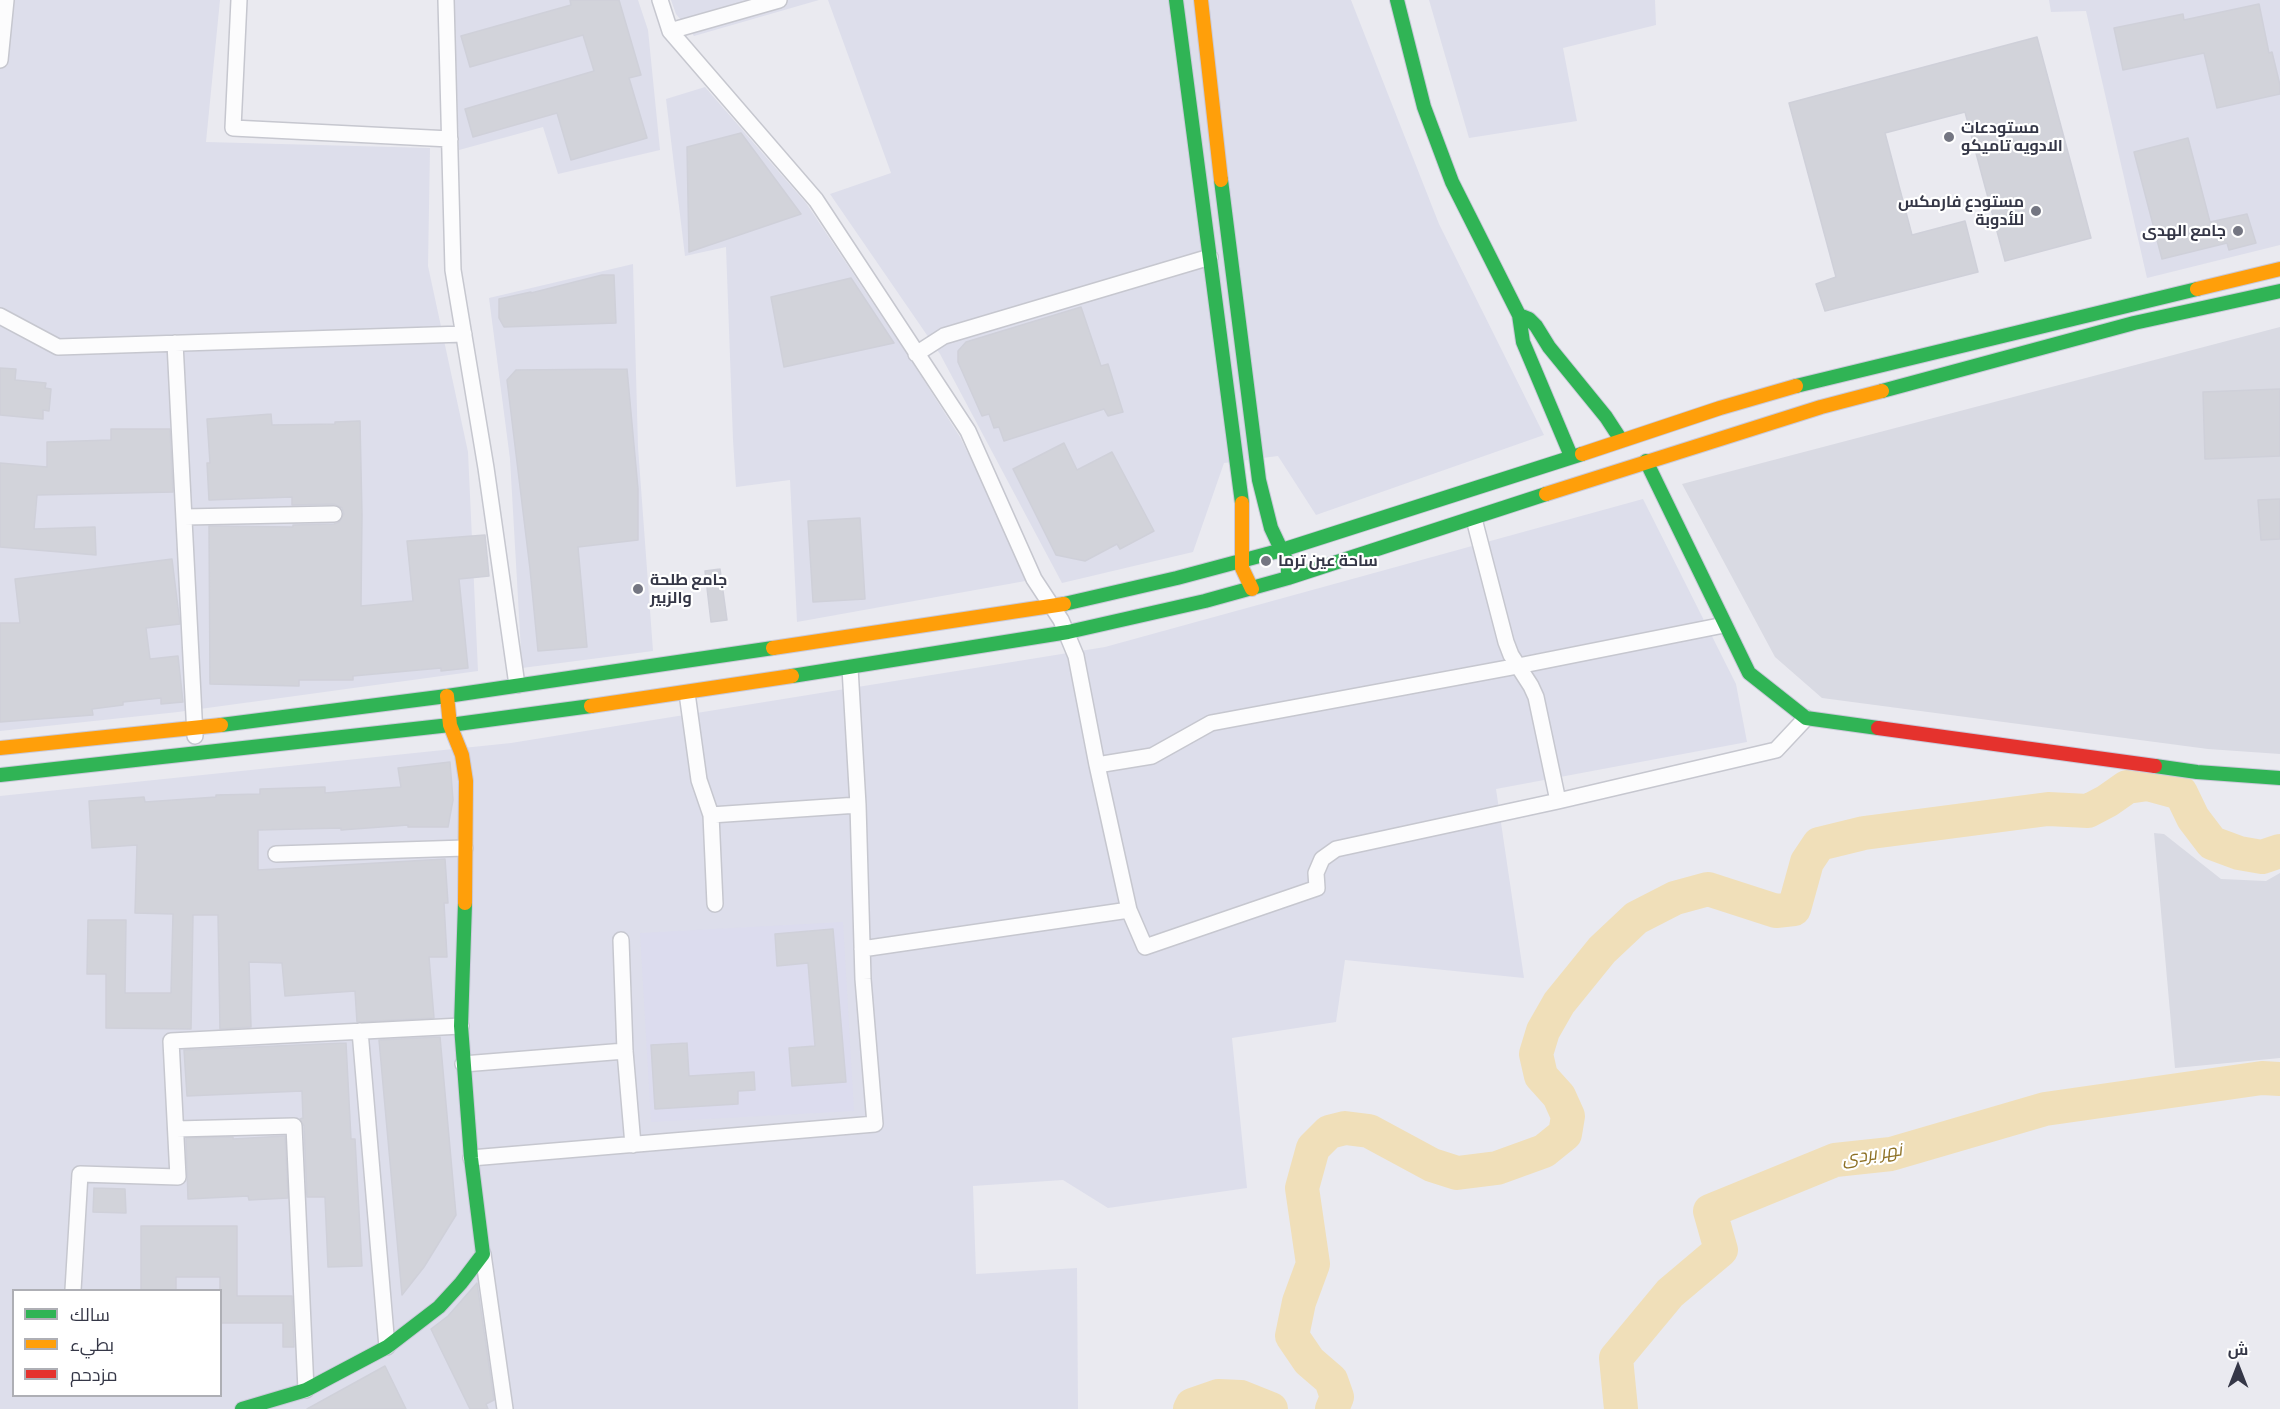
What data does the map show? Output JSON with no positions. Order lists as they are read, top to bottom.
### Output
{
  "water": ["نهر بردى"],
  "places": [
    "مستودعات الادويه تاميكو",
    "مستودع فارمكس للأدوبة",
    "جامع الهدى",
    "ساحة عين ترما",
    "جامع طلحة والزبير"
  ],
  "legend": ["سالك", "بطيء", "مزدحم"],
  "north": "top"
}
